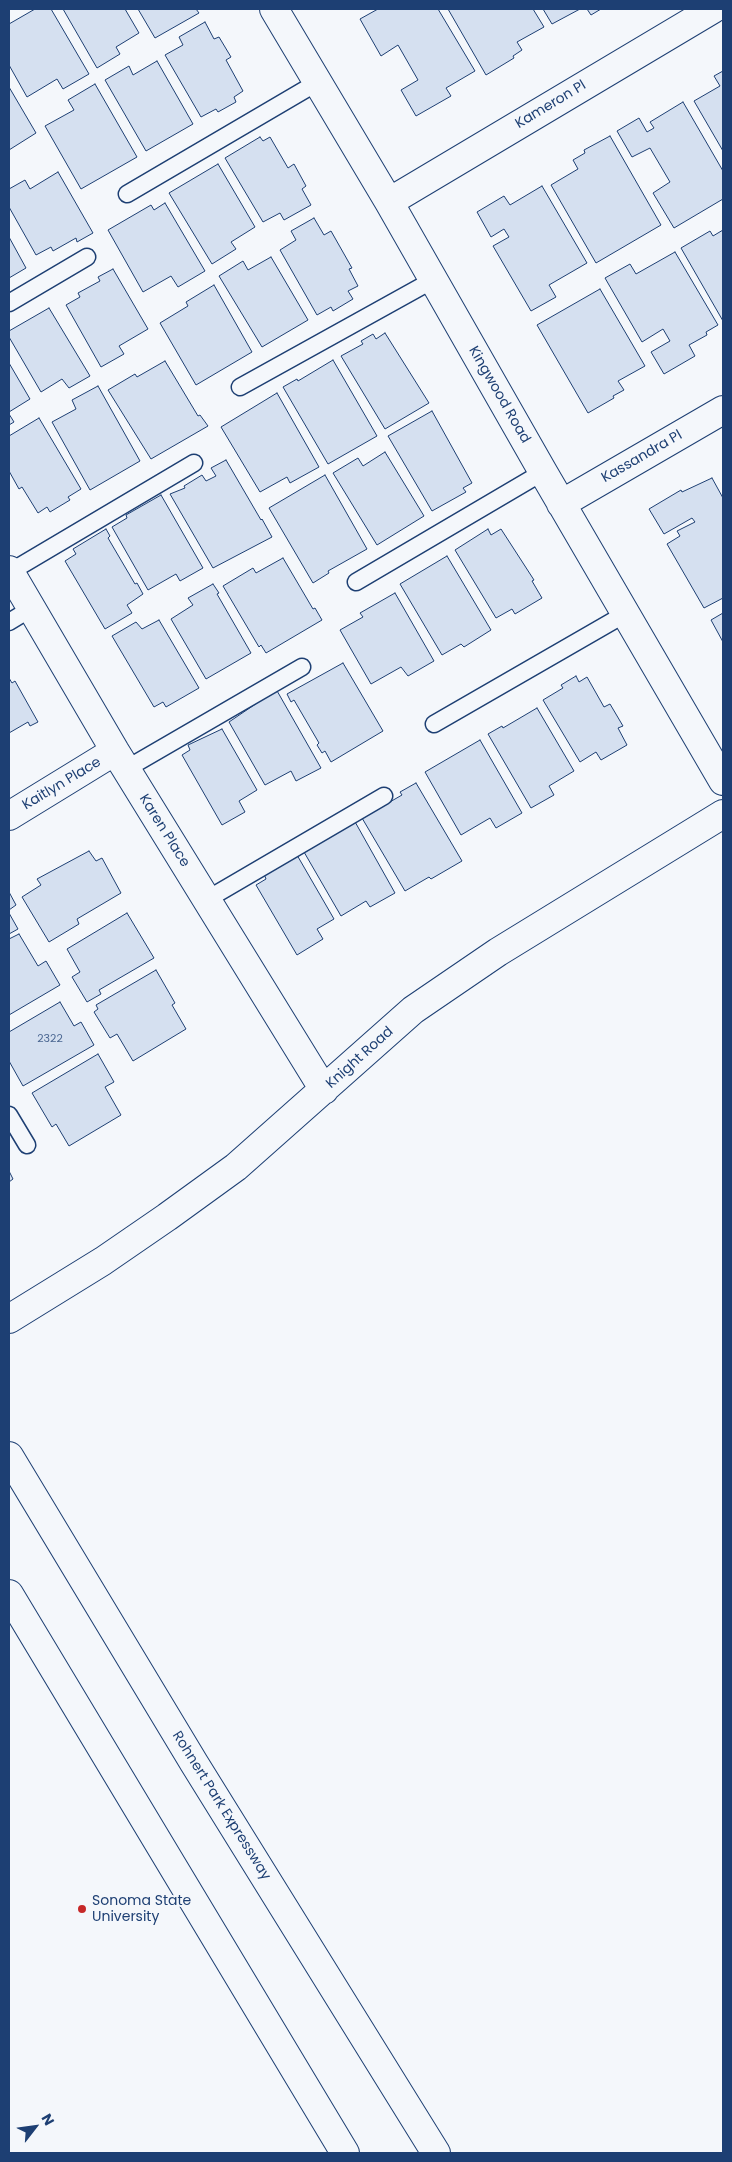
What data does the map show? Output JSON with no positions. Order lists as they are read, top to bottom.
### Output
{
  "streets": {
    "street": [
      "Kameron Pl",
      "Kingwood Road",
      "Kassandra Pl",
      "Kaitlyn Place",
      "Karen Place",
      "Knight Road",
      "Rohnert Park Expressway"
    ]
  },
  "crossings": [
    ["Kameron Pl", "Kingwood Road"],
    ["Kingwood Road", "Kassandra Pl"],
    ["Kaitlyn Place", "Karen Place"],
    ["Karen Place", "Knight Road"]
  ],
  "places": ["Sonoma State University"],
  "house_numbers": ["2322"],
  "north": "top right"
}
